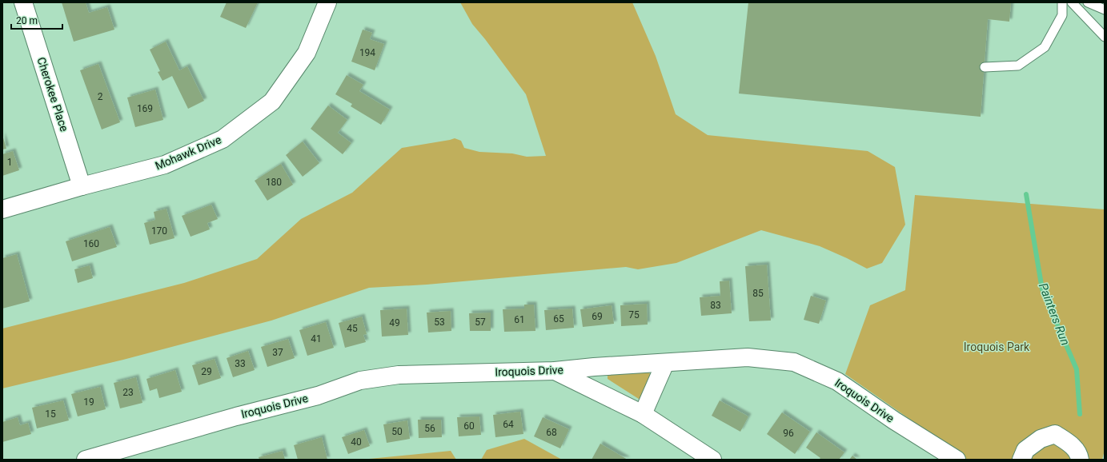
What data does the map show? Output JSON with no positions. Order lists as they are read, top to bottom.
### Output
{
  "streets": {
    "street": ["Cherokee Place", "Mohawk Drive", "Iroquois Drive"]
  },
  "crossings": [
    ["Cherokee Place", "Mohawk Drive"]
  ],
  "water": ["Painters Run"],
  "parks": ["Iroquois Park"],
  "house_numbers": [
    "194",
    "2",
    "169",
    "1",
    "180",
    "170",
    "160",
    "85",
    "83",
    "75",
    "69",
    "65",
    "61",
    "53",
    "57",
    "49",
    "45",
    "41",
    "37",
    "33",
    "29",
    "23",
    "19",
    "15",
    "64",
    "60",
    "56",
    "50",
    "68",
    "96",
    "40"
  ],
  "scale_bar": "20 m"
}
